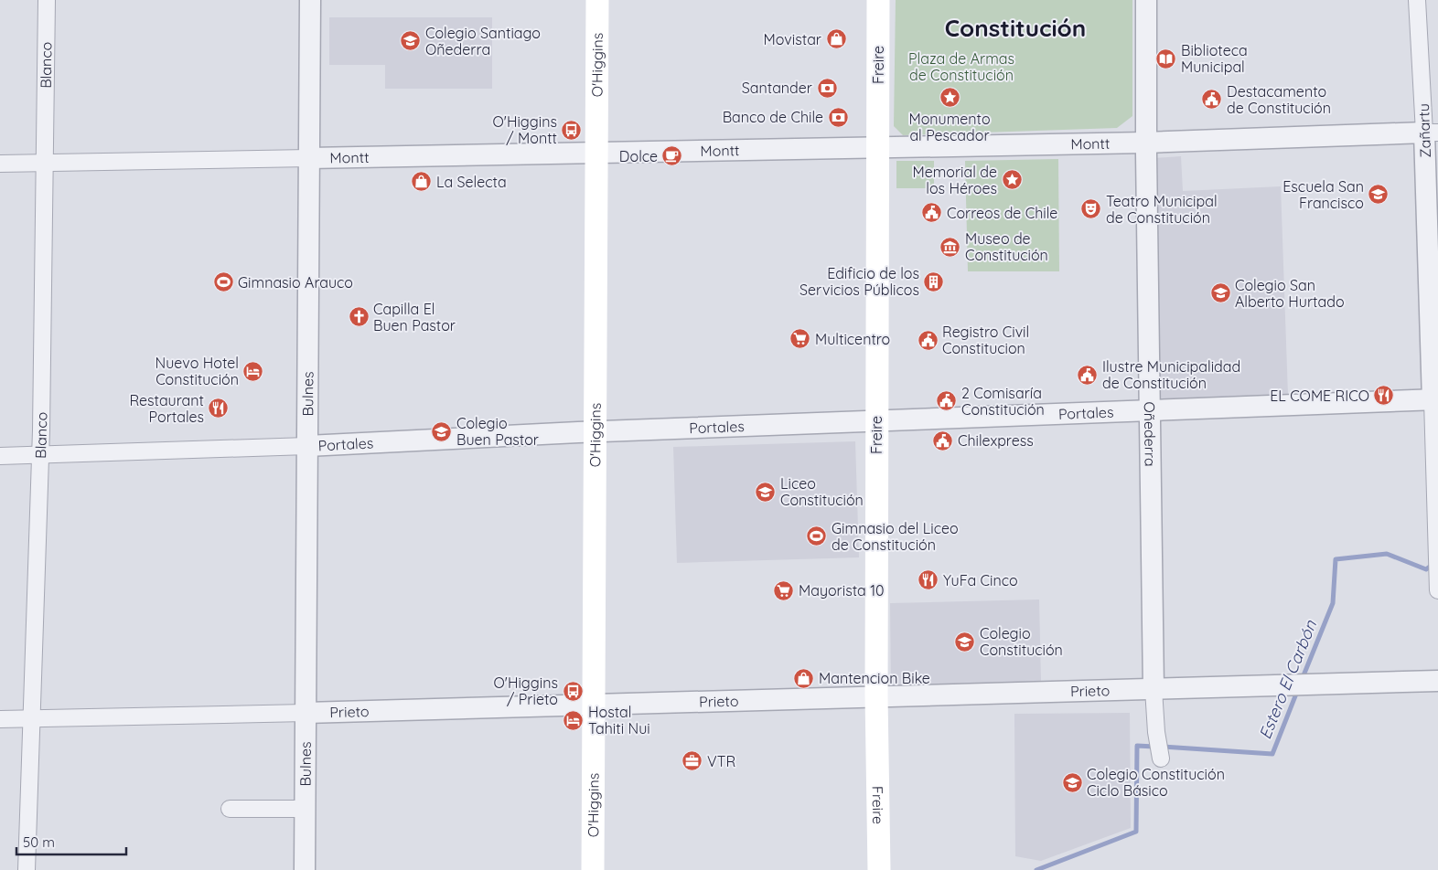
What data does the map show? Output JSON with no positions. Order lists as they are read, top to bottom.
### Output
{
  "streets": {
    "main road": ["O'Higgins", "Freire"],
    "street": [
      "Blanco",
      "Zañartu",
      "Montt",
      "Bulnes",
      "Portales",
      "Oñederra",
      "Prieto"
    ]
  },
  "crossings": [
    ["Blanco", "Montt"],
    ["Blanco", "Portales"],
    ["Blanco", "Prieto"],
    ["O'Higgins", "Montt"],
    ["O'Higgins", "Portales"],
    ["O'Higgins", "Prieto"],
    ["Freire", "Montt"],
    ["Freire", "Portales"],
    ["Freire", "Prieto"],
    ["Zañartu", "Montt"],
    ["Zañartu", "Portales"],
    ["Montt", "Bulnes"],
    ["Montt", "Oñederra"],
    ["Bulnes", "Portales"],
    ["Bulnes", "Prieto"],
    ["Portales", "Oñederra"],
    ["Oñederra", "Prieto"]
  ],
  "districts": ["Constitución"],
  "water": ["Estero El Carbón"],
  "parks": ["Plaza de Armas de Constitución"],
  "places": {
    "shop": ["Movistar", "La Selecta", "Mantencion Bike"],
    "school or university": [
      "Colegio Santiago Oñederra",
      "Escuela San Francisco",
      "Colegio San Alberto Hurtado",
      "Colegio Buen Pastor",
      "Liceo Constitución",
      "Colegio Constitución",
      "Colegio Constitución Ciclo Básico"
    ],
    "library": ["Biblioteca Municipal"],
    "bank": ["Santander", "Banco de Chile"],
    "place": ["Monumento al Pescador", "Memorial de los Héroes"],
    "public building": [
      "Destacamento de Constitución",
      "Correos de Chile",
      "Registro Civil Constitucion",
      "Ilustre Municipalidad de Constitución",
      "2 Comisaría Constitución",
      "Chilexpress"
    ],
    "bus stop": ["O'Higgins / Montt", "O'Higgins / Prieto"],
    "cafe": ["Dolce"],
    "theatre": ["Teatro Municipal de Constitución"],
    "museum": ["Museo de Constitución"],
    "building": ["Edificio de los Servicios Públicos"],
    "sports": ["Gimnasio Arauco", "Gimnasio del Liceo de Constitución"],
    "church": ["Capilla El Buen Pastor"],
    "supermarket": ["Multicentro", "Mayorista 10"],
    "hotel": ["Nuevo Hotel Constitución", "Hostal Tahiti Nui"],
    "restaurant": ["EL COME RICO", "Restaurant Portales", "YuFa Cinco"],
    "office": ["VTR"]
  },
  "scale_bar": "50 m"
}
